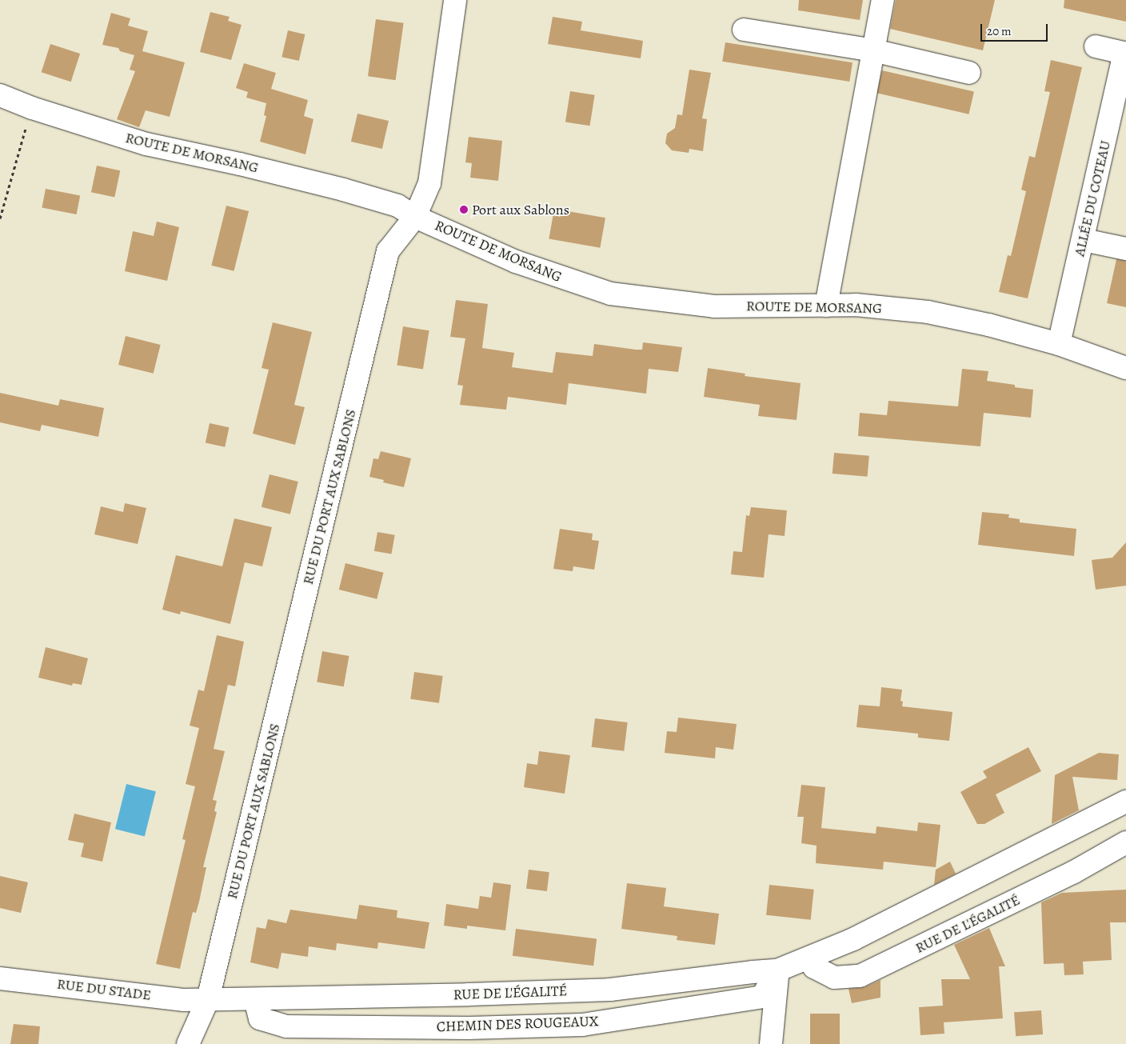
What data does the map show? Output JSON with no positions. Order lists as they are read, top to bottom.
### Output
{
  "streets": {
    "street": [
      "ROUTE DE MORSANG",
      "ALLÉE DU COTEAU",
      "RUE DU PORT AUX SABLONS",
      "RUE DE L'ÉGALITÉ",
      "RUE DU STADE",
      "CHEMIN DES ROUGEAUX"
    ]
  },
  "crossings": [
    ["ROUTE DE MORSANG", "ALLÉE DU COTEAU"],
    ["ROUTE DE MORSANG", "RUE DU PORT AUX SABLONS"],
    ["RUE DU PORT AUX SABLONS", "RUE DE L'ÉGALITÉ"],
    ["RUE DU PORT AUX SABLONS", "RUE DU STADE"],
    ["RUE DE L'ÉGALITÉ", "RUE DU STADE"],
    ["RUE DE L'ÉGALITÉ", "CHEMIN DES ROUGEAUX"]
  ],
  "places": ["Port aux Sablons"],
  "scale_bar": "20 m"
}
